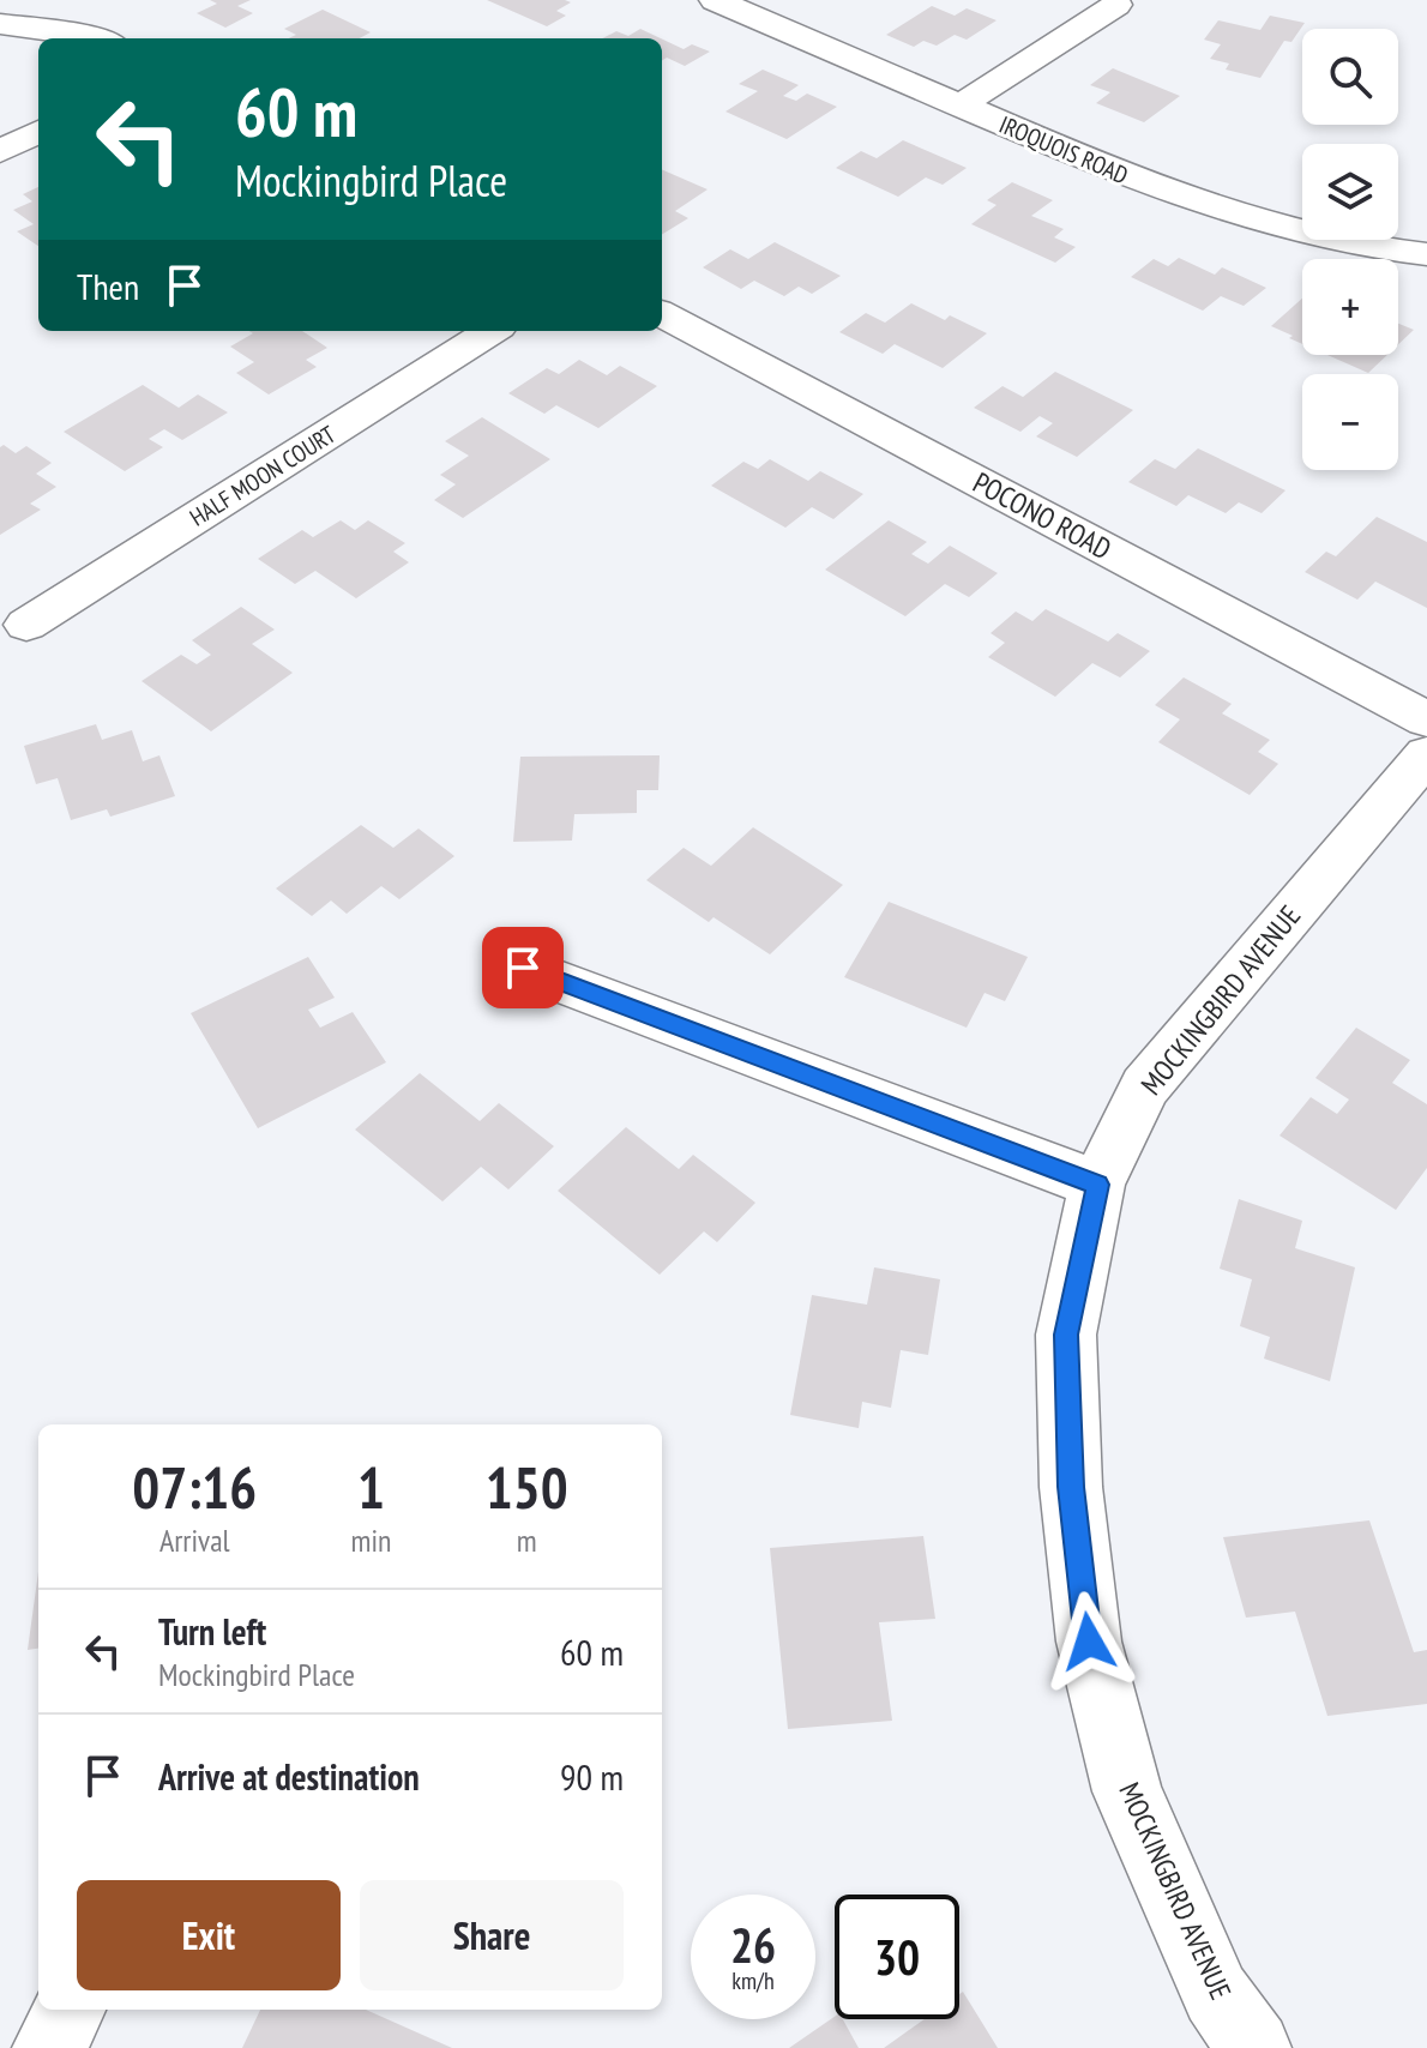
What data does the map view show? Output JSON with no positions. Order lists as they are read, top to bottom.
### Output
{
  "streets": {
    "street": [
      "IROQUOIS ROAD",
      "HALF MOON COURT",
      "POCONO ROAD",
      "MOCKINGBIRD AVENUE"
    ]
  },
  "page": {
    "map_buttons": ["+", "−"],
    "turn": ["60 m", "Mockingbird Place"],
    "then": "Then",
    "eta": [
      "07:16",
      "Arrival",
      "1",
      "min",
      "150",
      "m"
    ],
    "list": [
      {
        "name": "Turn left",
        "note": "Mockingbird Place",
        "value": "60 m"
      },
      {
        "name": "Arrive at destination",
        "value": "90 m"
      }
    ],
    "buttons": ["Exit", "Share"],
    "speed": "26 km/h",
    "limit": "30"
  }
}
